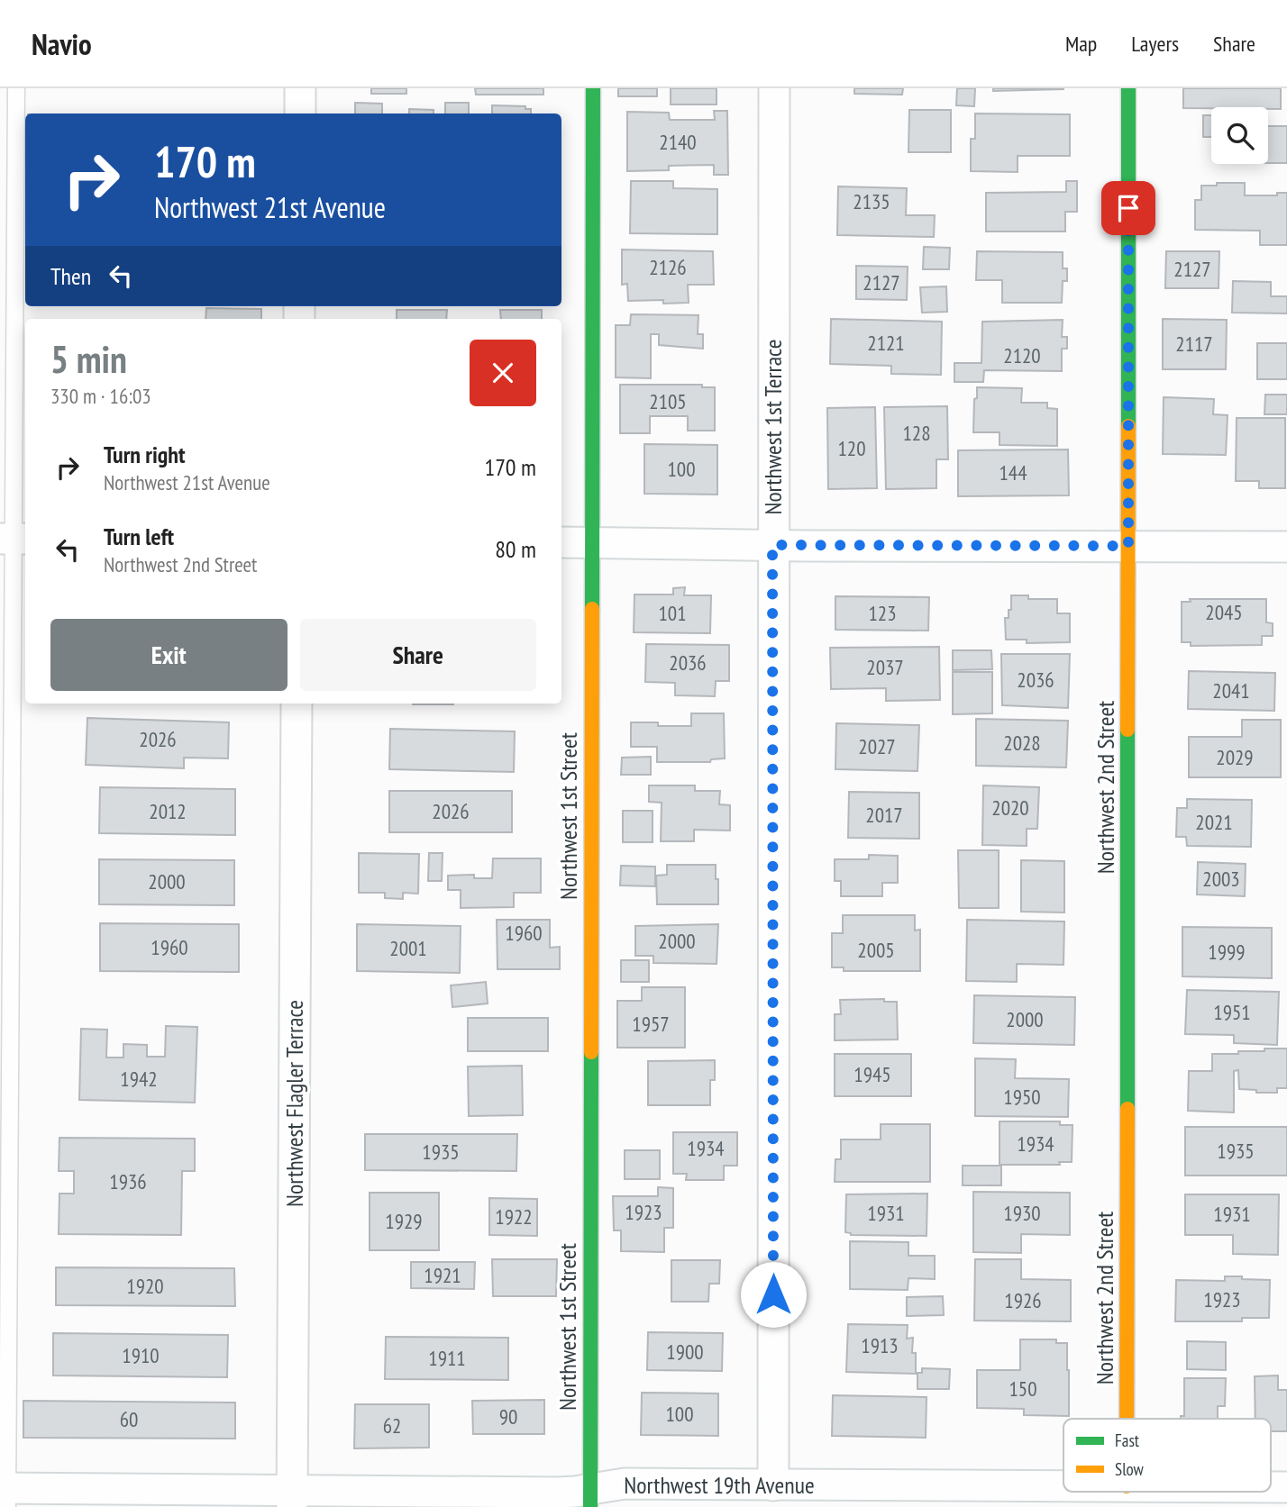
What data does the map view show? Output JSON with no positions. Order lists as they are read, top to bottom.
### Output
{
  "streets": {
    "street": [
      "Northwest 1st Terrace",
      "Northwest 2nd Street",
      "Northwest 1st Street",
      "Northwest Flagler Terrace",
      "Northwest 19th Avenue"
    ]
  },
  "crossings": [
    ["Northwest 1st Terrace", "Northwest 19th Avenue"],
    ["Northwest 1st Street", "Northwest 19th Avenue"],
    ["Northwest Flagler Terrace", "Northwest 19th Avenue"]
  ],
  "house_numbers": [
    "2140",
    "2135",
    "2126",
    "2127",
    "2127",
    "2121",
    "2117",
    "2120",
    "2105",
    "128",
    "120",
    "100",
    "144",
    "2045",
    "101",
    "123",
    "2036",
    "2037",
    "2036",
    "2041",
    "2026",
    "2028",
    "2027",
    "2029",
    "2020",
    "2012",
    "2026",
    "2017",
    "2021",
    "2003",
    "2000",
    "1960",
    "2000",
    "1960",
    "2001",
    "2005",
    "1999",
    "1951",
    "2000",
    "1957",
    "1945",
    "1942",
    "1950",
    "1934",
    "1934",
    "1935",
    "1935",
    "1936",
    "1923",
    "1931",
    "1930",
    "1931",
    "1922",
    "1929",
    "1921",
    "1920",
    "1923",
    "1926",
    "1913",
    "1900",
    "1910",
    "1911",
    "150",
    "100",
    "90",
    "60",
    "62"
  ],
  "legend": ["Fast", "Slow"],
  "page": {
    "header": "Navio",
    "nav": ["Map", "Layers", "Share"],
    "turn": ["170 m", "Northwest 21st Avenue"],
    "then": "Then",
    "heading": ["5 min", "330 m · 16:03"],
    "list": [
      {
        "name": "Turn right",
        "note": "Northwest 21st Avenue",
        "value": "170 m"
      },
      {
        "name": "Turn left",
        "note": "Northwest 2nd Street",
        "value": "80 m"
      }
    ],
    "buttons": ["Exit", "Share"]
  }
}
